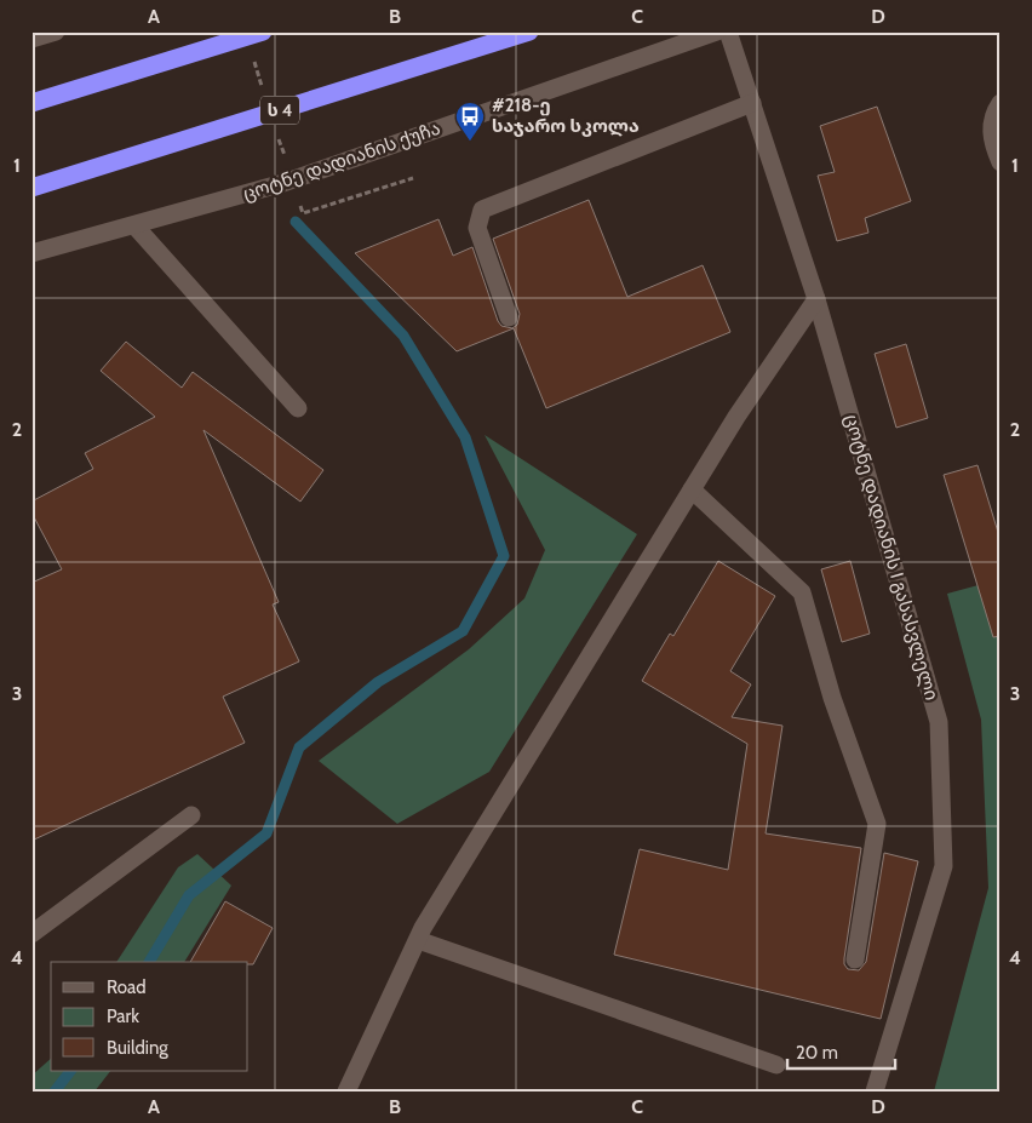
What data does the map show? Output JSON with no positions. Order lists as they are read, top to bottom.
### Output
{
  "streets": {
    "highway": ["ს 4"],
    "street": ["ცოტნე დადიანის ქუჩა", "ცოტნე დადიანის I გასასვლელი"]
  },
  "places": {
    "bus stop": ["#218-ე საჯარო სკოლა"]
  },
  "legend": ["Road", "Park", "Building"],
  "scale_bar": "20 m",
  "grid": {
    "columns": [
      "A",
      "B",
      "C",
      "D"
    ],
    "rows": [
      "1",
      "2",
      "3",
      "4"
    ]
  }
}
